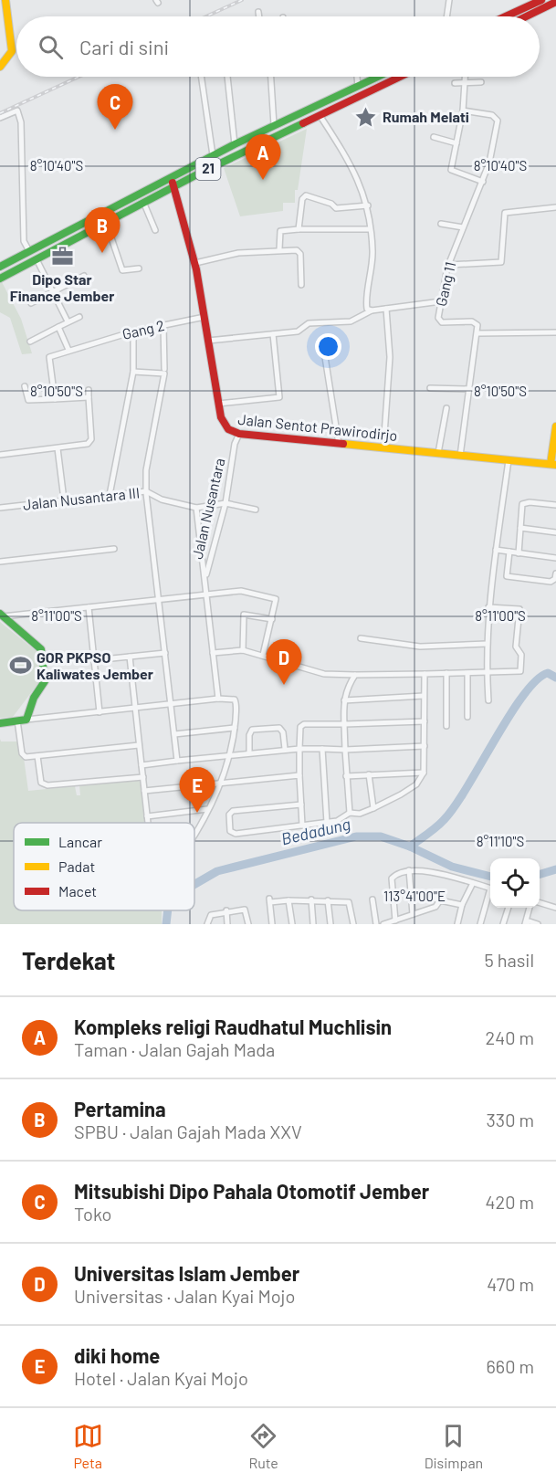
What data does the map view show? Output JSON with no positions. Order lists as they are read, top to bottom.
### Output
{
  "streets": {
    "main road": ["21", "Jalan Sentot Prawirodirjo"],
    "street": [
      "Gang 11",
      "Gang 2",
      "Jalan Nusantara III",
      "Jalan Nusantara"
    ]
  },
  "crossings": [
    ["21", "Jalan Sentot Prawirodirjo"],
    ["Gang 2", "Jalan Sentot Prawirodirjo"],
    ["Jalan Sentot Prawirodirjo", "Jalan Nusantara"],
    ["Jalan Nusantara III", "Jalan Nusantara"]
  ],
  "water": ["Bedadung"],
  "places": {
    "place": ["Rumah Melati"],
    "office": ["Dipo Star Finance Jember"],
    "sports": ["GOR PKPSO Kaliwates Jember"]
  },
  "legend": ["Lancar", "Padat", "Macet"],
  "page": {
    "search": "Cari di sini",
    "pins": [
      "C",
      "A",
      "B",
      "D",
      "E"
    ],
    "heading": ["Terdekat", "5 hasil"],
    "list": [
      {
        "mark": "A",
        "name": "Kompleks religi Raudhatul Muchlisin",
        "note": "Taman · Jalan Gajah Mada",
        "value": "240 m"
      },
      {
        "mark": "B",
        "name": "Pertamina",
        "note": "SPBU · Jalan Gajah Mada XXV",
        "value": "330 m"
      },
      {
        "mark": "C",
        "name": "Mitsubishi Dipo Pahala Otomotif Jember",
        "note": "Toko",
        "value": "420 m"
      },
      {
        "mark": "D",
        "name": "Universitas Islam Jember",
        "note": "Universitas · Jalan Kyai Mojo",
        "value": "470 m"
      },
      {
        "mark": "E",
        "name": "diki home",
        "note": "Hotel · Jalan Kyai Mojo",
        "value": "660 m"
      }
    ],
    "nav": ["Peta", "Rute", "Disimpan"]
  },
  "coordinates": [
    "8°10'40\"S",
    "8°10'50\"S",
    "8°11'00\"S",
    "8°11'10\"S",
    "113°41'00\"E"
  ]
}
